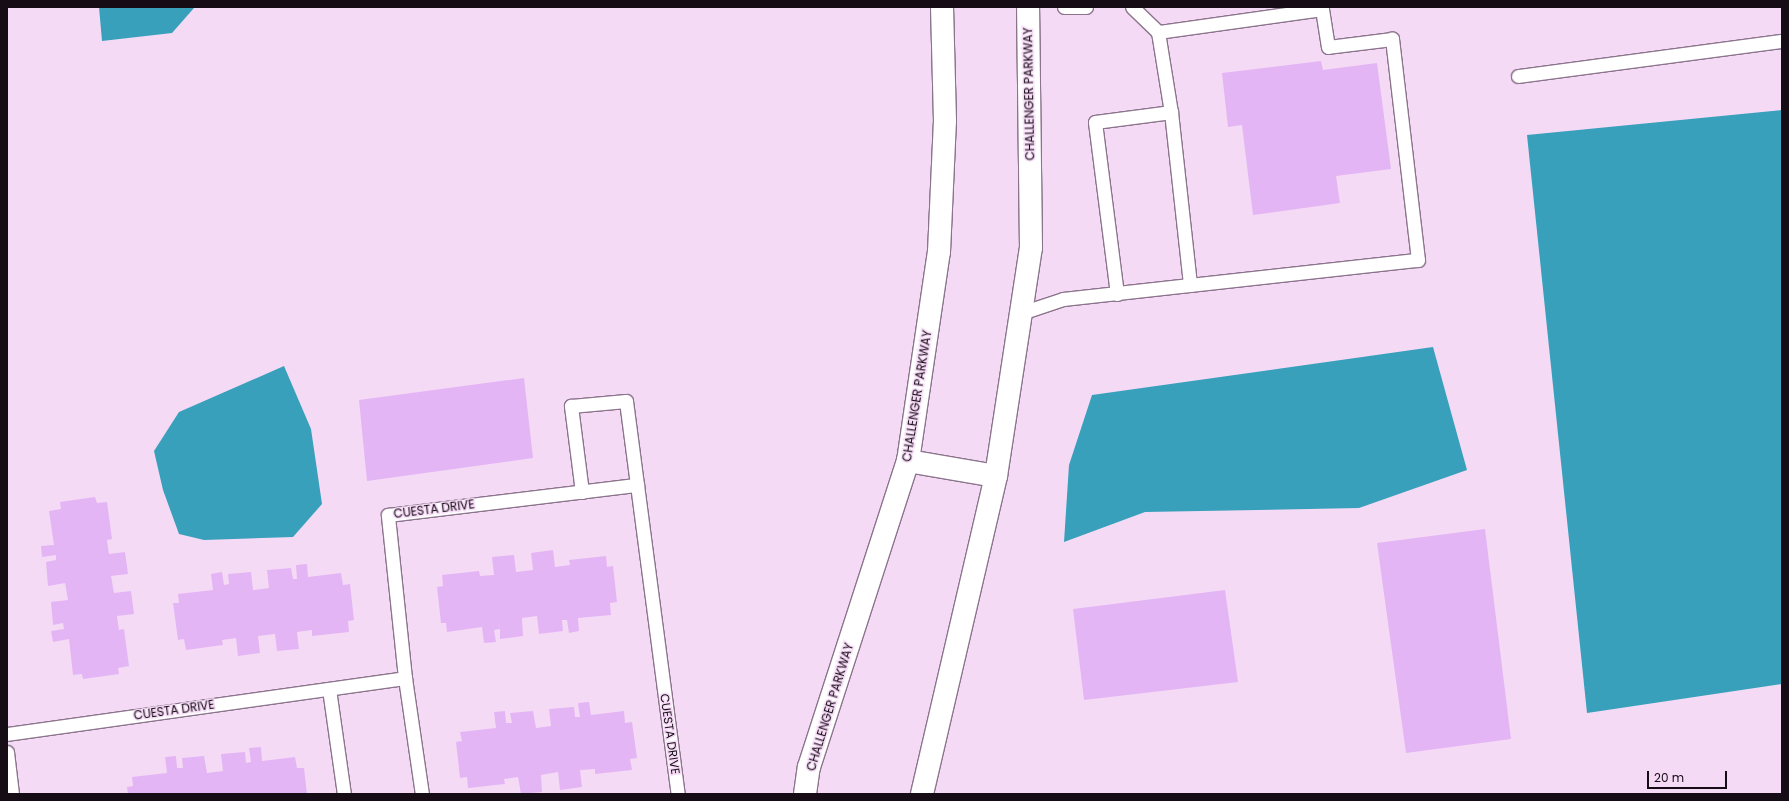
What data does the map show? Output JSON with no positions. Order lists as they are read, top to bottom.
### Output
{
  "streets": {
    "main road": ["CHALLENGER PARKWAY"],
    "lane": ["CUESTA DRIVE"]
  },
  "scale_bar": "20 m"
}
